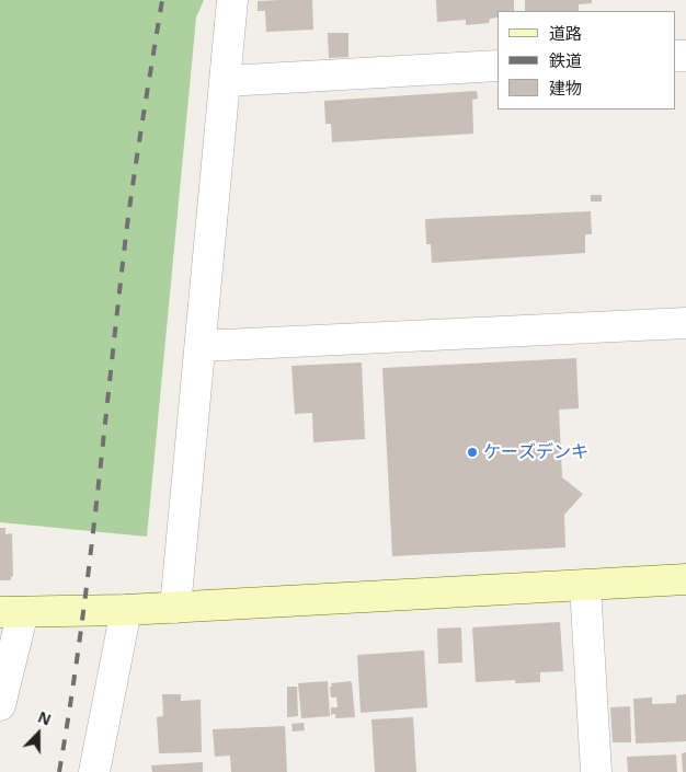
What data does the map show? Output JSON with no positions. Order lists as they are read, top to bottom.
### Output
{
  "places": ["ケーズデンキ"],
  "legend": ["道路", "鉄道", "建物"],
  "north": "top"
}
